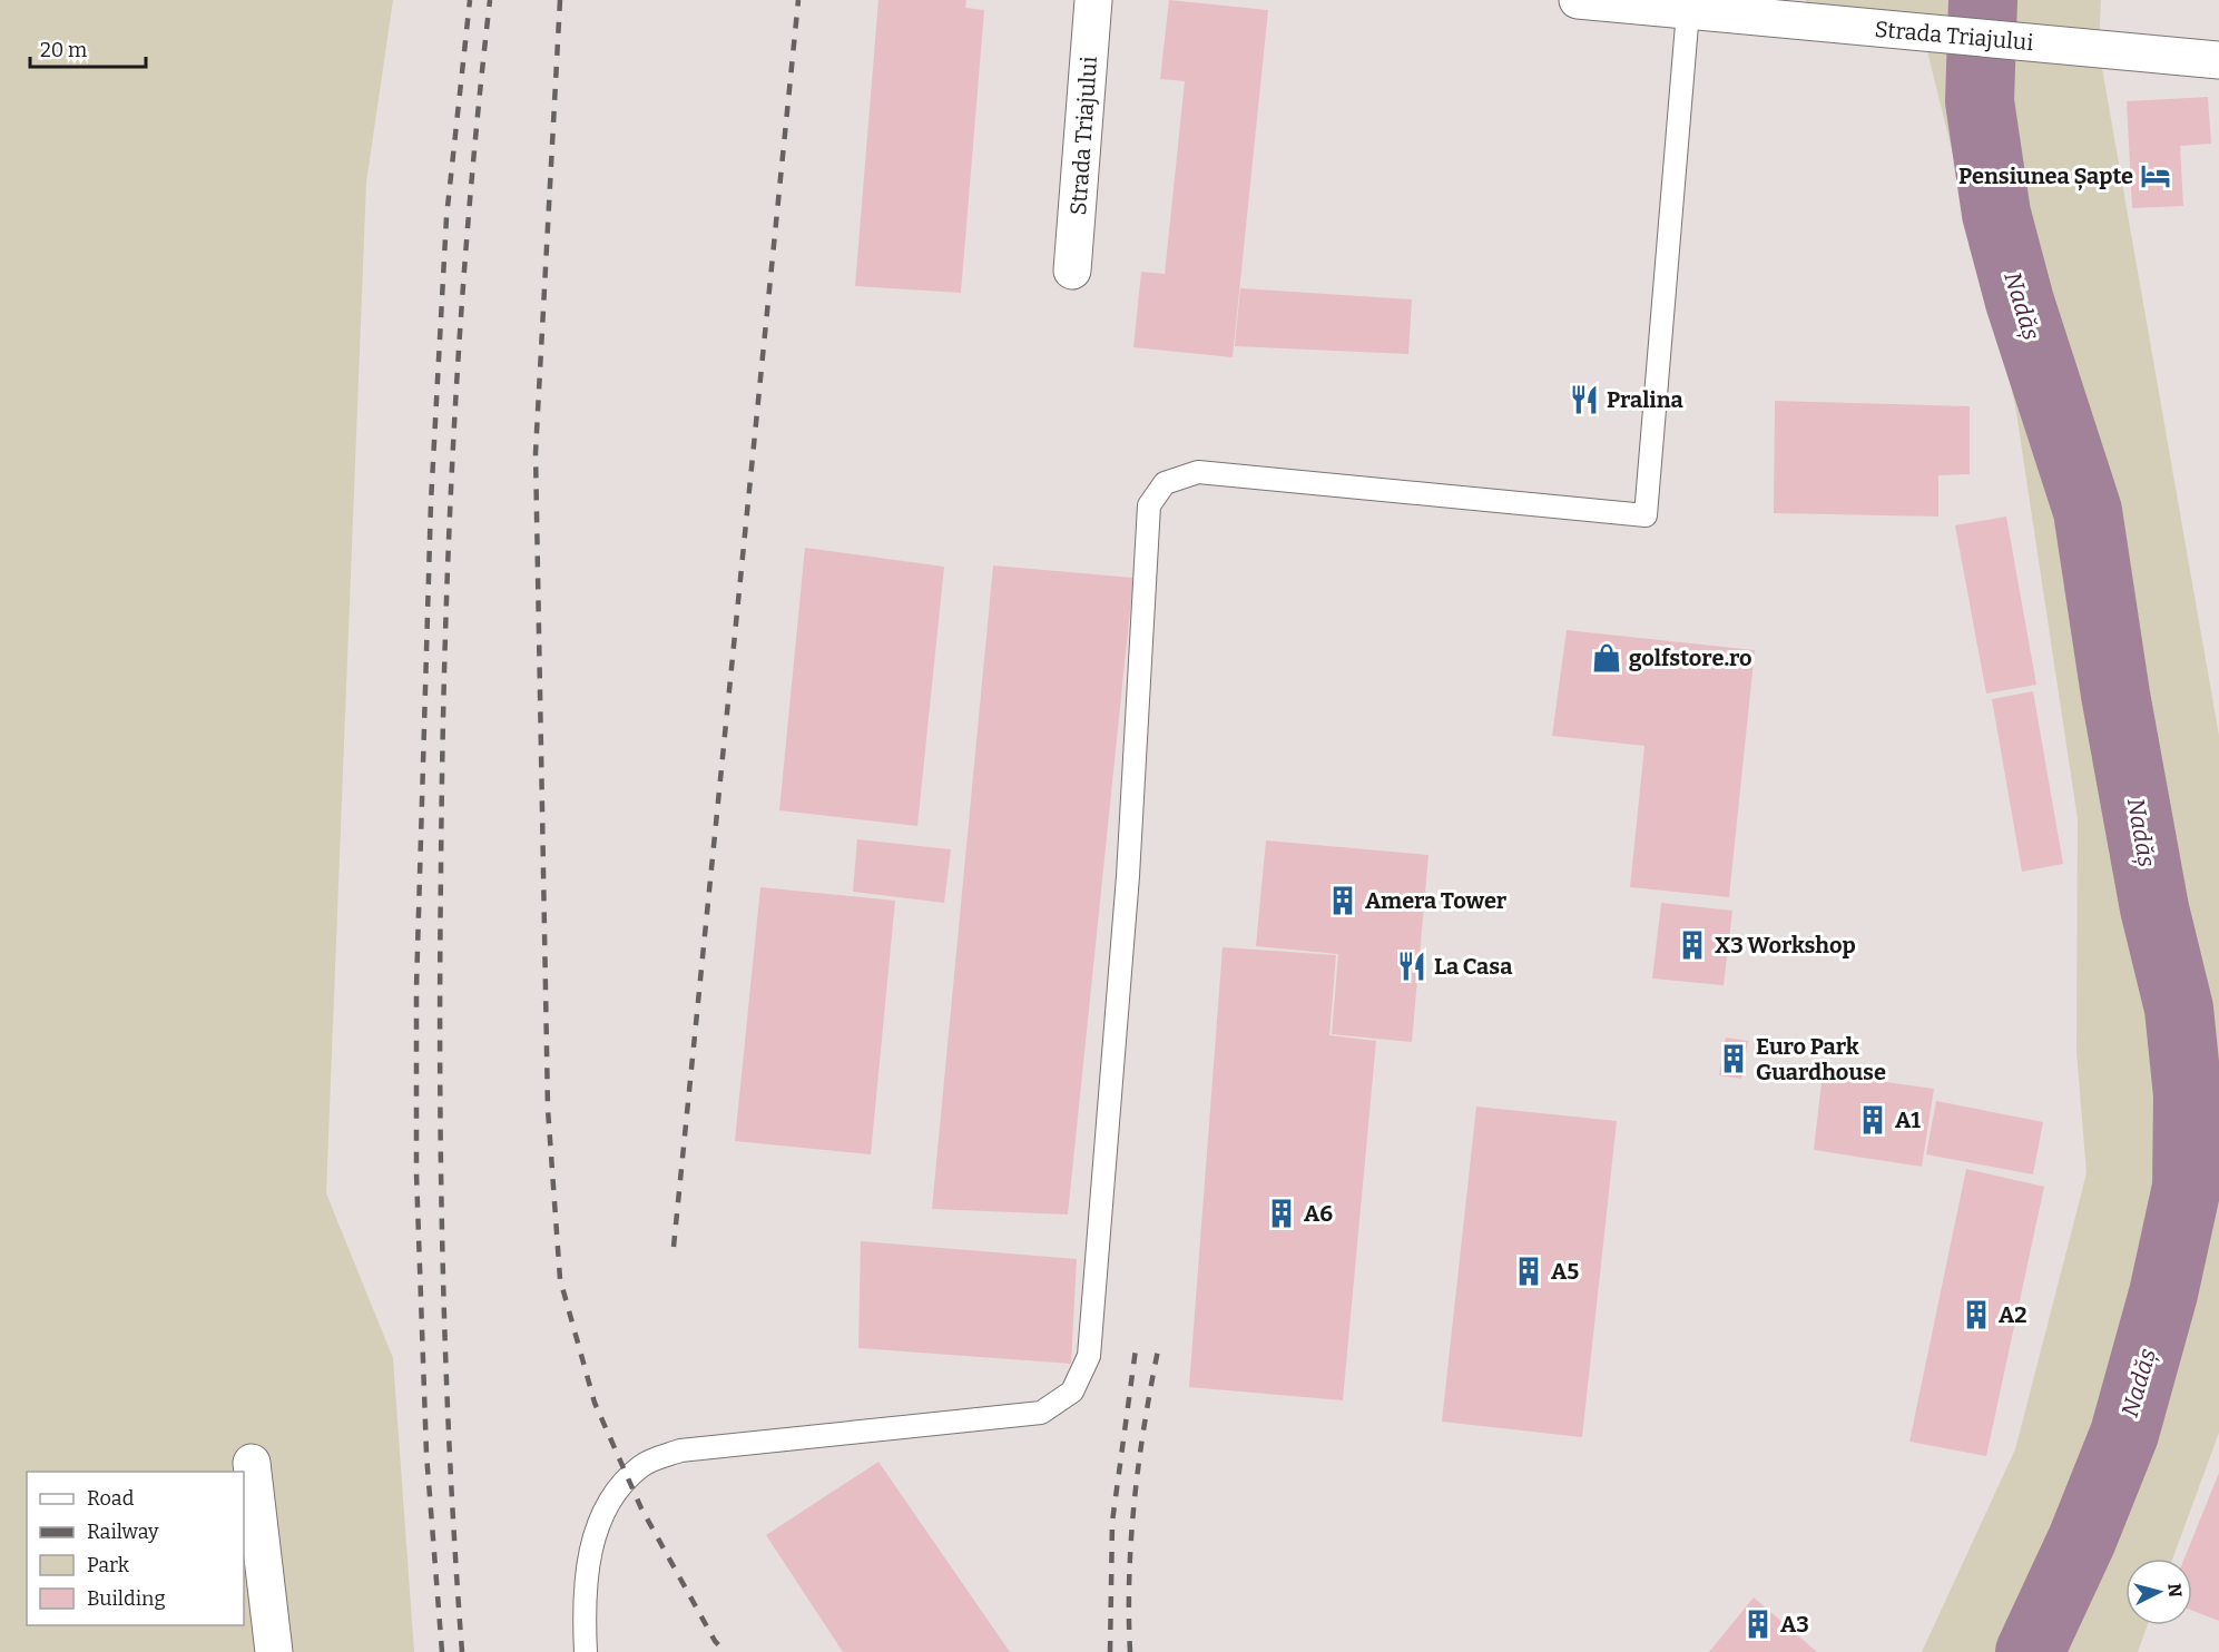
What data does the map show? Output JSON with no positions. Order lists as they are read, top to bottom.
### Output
{
  "streets": {
    "street": ["Strada Triajului"]
  },
  "water": ["Nadăș"],
  "places": {
    "hotel": ["Pensiunea Șapte"],
    "restaurant": ["Pralina", "La Casa"],
    "shop": ["golfstore.ro"],
    "building": [
      "Amera Tower",
      "X3 Workshop",
      "Euro Park Guardhouse",
      "A1",
      "A6",
      "A5",
      "A2",
      "A3"
    ]
  },
  "legend": [
    "Road",
    "Railway",
    "Park",
    "Building"
  ],
  "scale_bar": "20 m",
  "north": "right"
}
